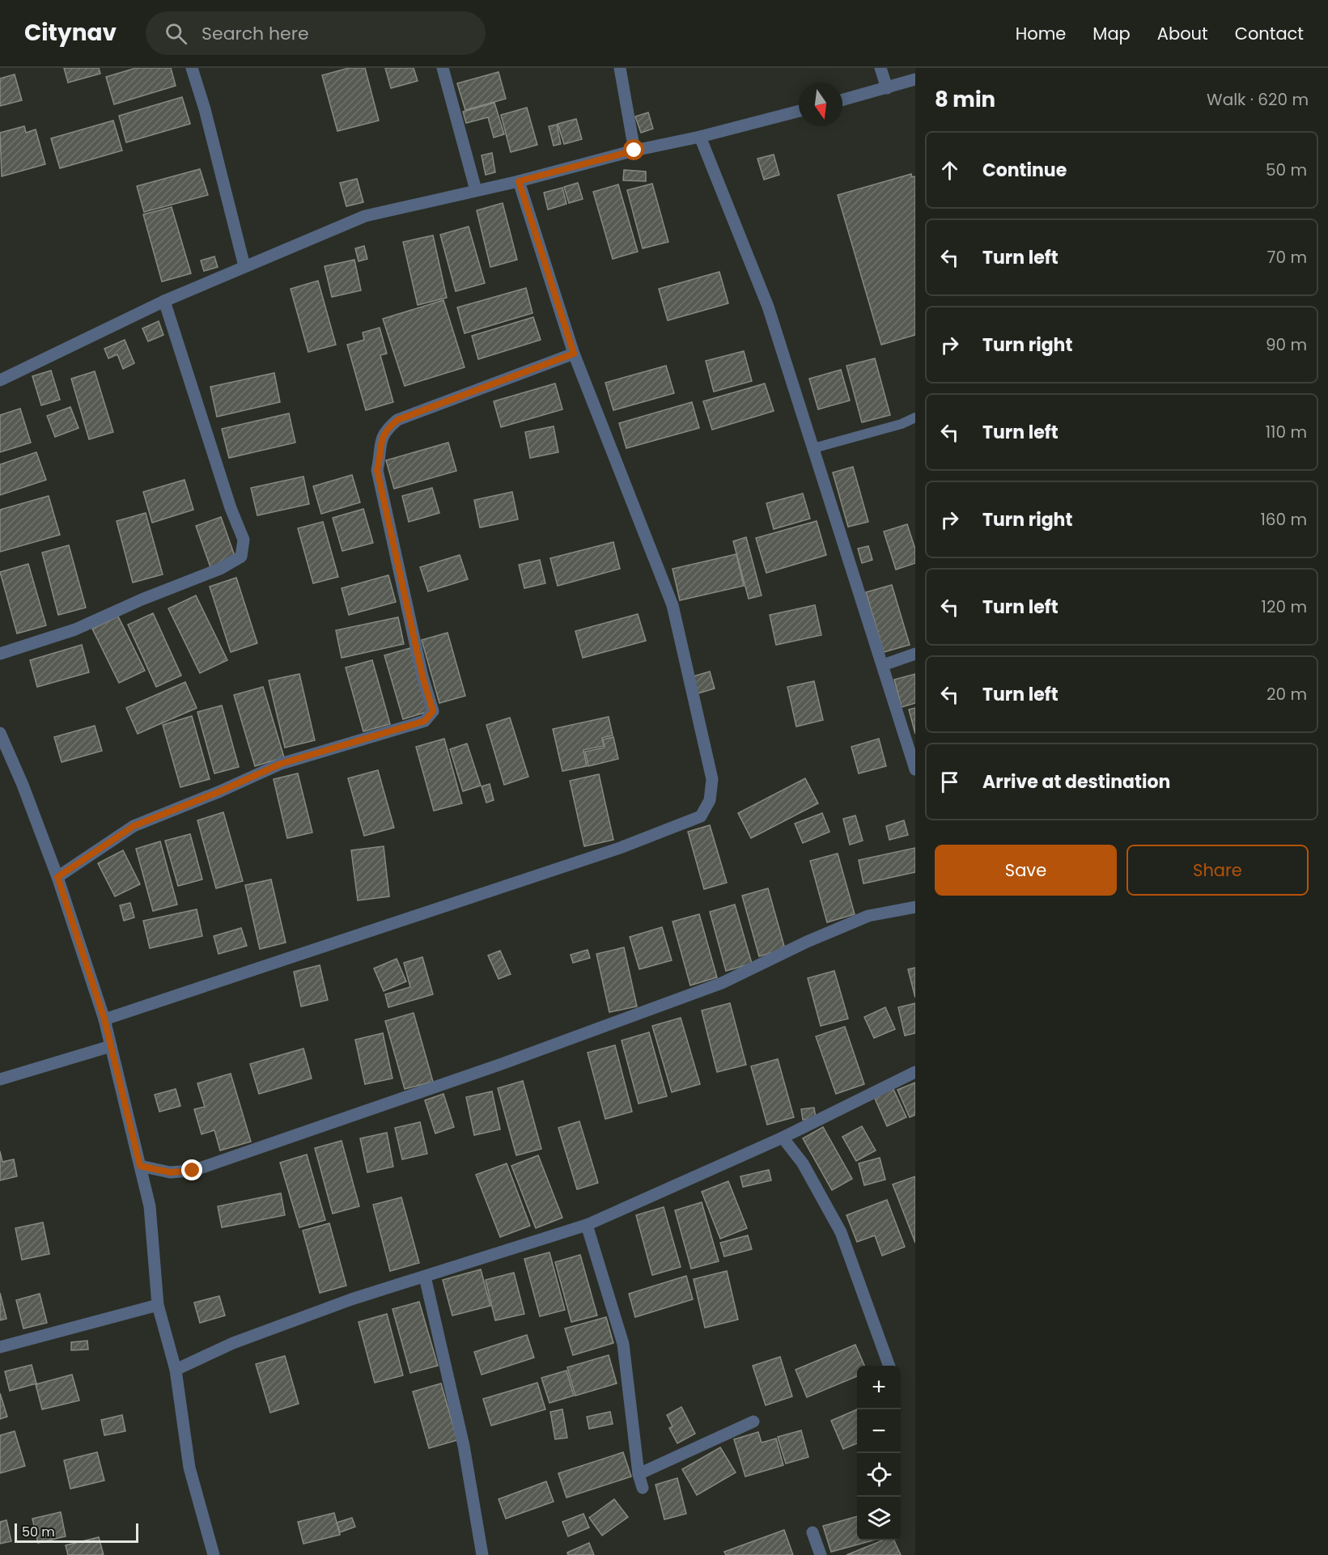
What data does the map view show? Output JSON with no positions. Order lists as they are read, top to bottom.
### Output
{
  "scale_bar": "50 m",
  "north": "bottom",
  "page": {
    "header": "Citynav",
    "search": "Search here",
    "nav": [
      "Home",
      "Map",
      "About",
      "Contact"
    ],
    "heading": ["8 min", "Walk · 620 m"],
    "list": [
      ["Continue", "50 m"],
      ["Turn left", "70 m"],
      ["Turn right", "90 m"],
      ["Turn left", "110 m"],
      ["Turn right", "160 m"],
      ["Turn left", "120 m"],
      ["Turn left", "20 m"],
      "Arrive at destination"
    ],
    "buttons": ["Save", "Share"],
    "map_buttons": ["+", "−"],
    "scale": "50 m"
  }
}
